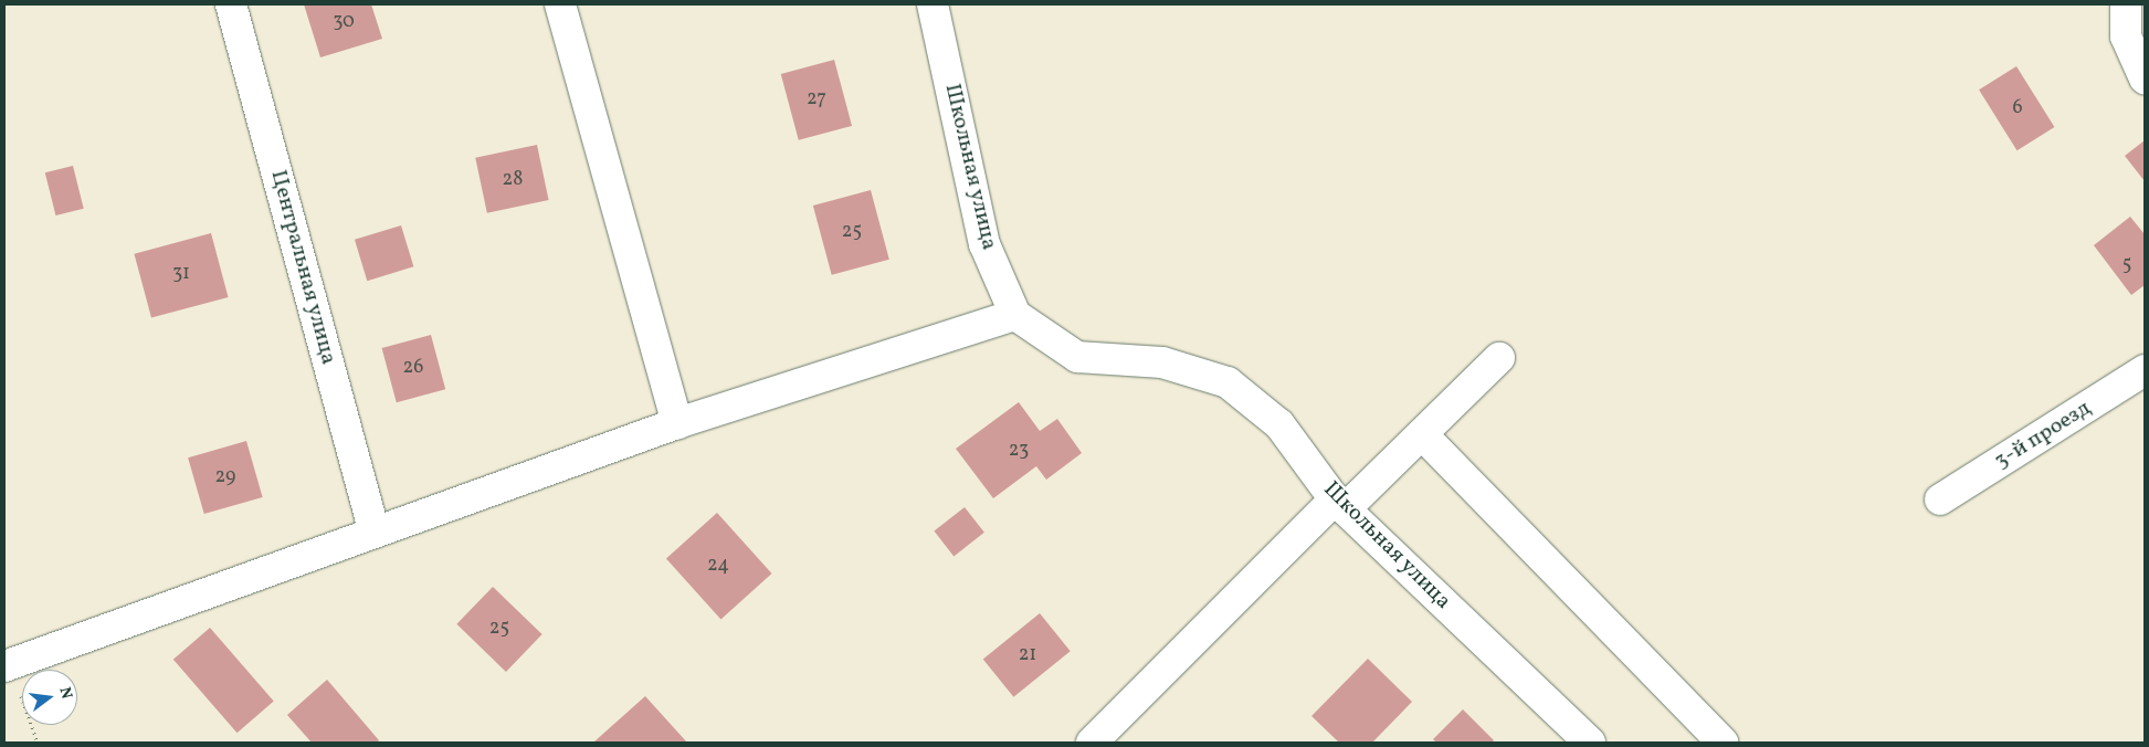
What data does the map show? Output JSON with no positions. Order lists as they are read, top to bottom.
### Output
{
  "streets": {
    "street": ["Школьная улица", "Центральная улица", "3-й проезд"]
  },
  "house_numbers": [
    "30",
    "27",
    "6",
    "28",
    "25",
    "5",
    "31",
    "26",
    "23",
    "29",
    "24",
    "25",
    "21"
  ],
  "north": "right"
}
